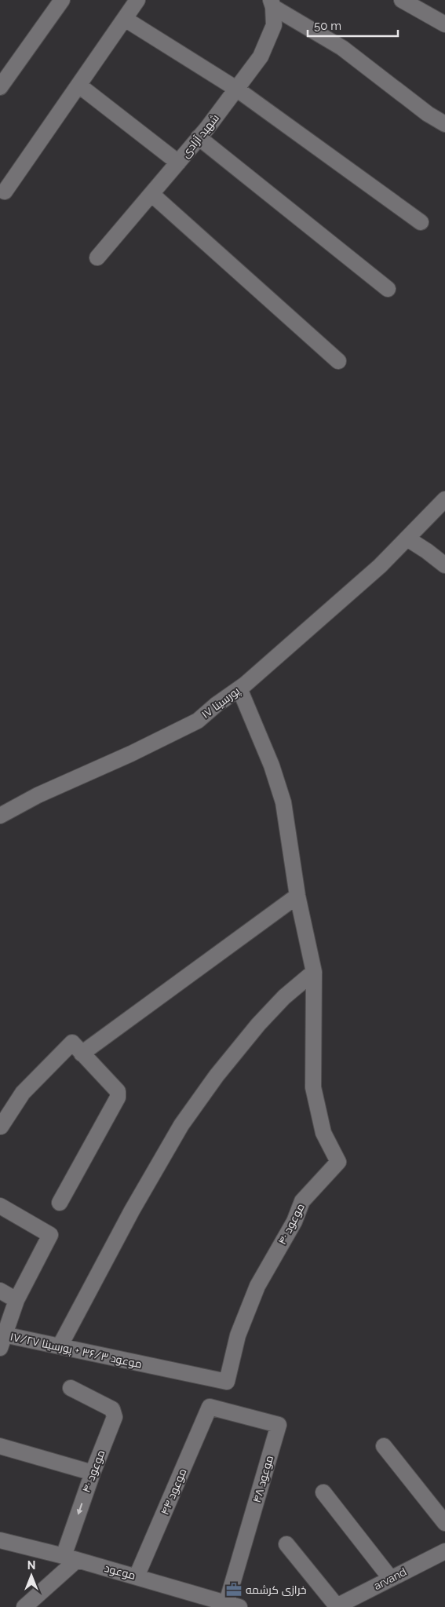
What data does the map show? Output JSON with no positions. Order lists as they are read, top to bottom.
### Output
{
  "streets": {
    "street": [
      "شهید آزادی",
      "پورسینا ۱۷",
      "موعود ۴۰",
      "موعود ۳۶/۳ + پورسینا ۱۷/۲۷",
      "موعود ۴۸",
      "موعود ۴۴",
      "موعود",
      "arvand"
    ]
  },
  "crossings": [
    ["موعود ۴۰", "موعود ۳۶/۳ + پورسینا ۱۷/۲۷"],
    ["موعود ۴۰", "موعود"],
    ["موعود ۴۸", "موعود ۴۴"],
    ["موعود ۴۸", "موعود"],
    ["موعود ۴۴", "موعود"]
  ],
  "places": {
    "office": ["خرازی کرشمه"]
  },
  "scale_bar": "50 m",
  "north": "top"
}
